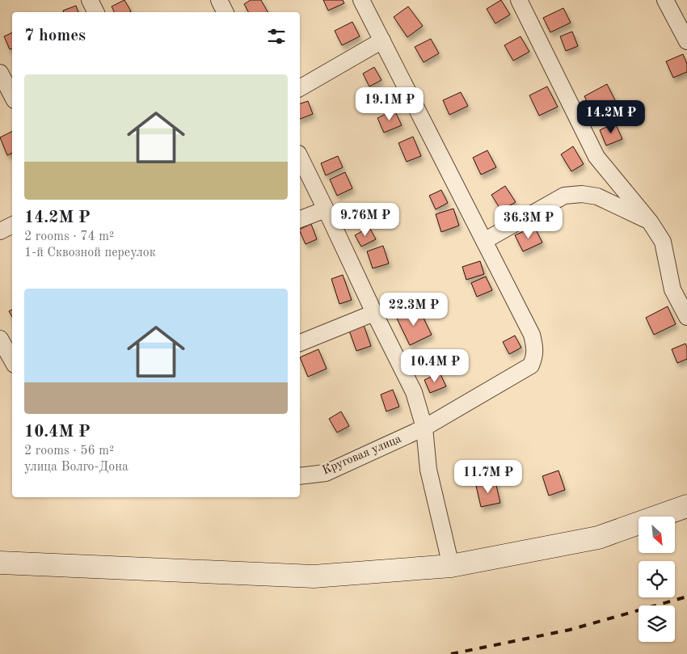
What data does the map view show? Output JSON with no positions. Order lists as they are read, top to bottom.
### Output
{
  "streets": {
    "street": ["Круговая улица"]
  },
  "north": "bottom right",
  "page": {
    "heading": "7 homes",
    "list": [
      {
        "name": "14.2M ₽",
        "note": "2 rooms · 74 m² · 1-й Сквозной переулок"
      },
      {
        "name": "10.4M ₽",
        "note": "2 rooms · 56 m² · улица Волго-Дона"
      }
    ],
    "price": [
      "19.1M ₽",
      "14.2M ₽",
      "9.76M ₽",
      "36.3M ₽",
      "22.3M ₽",
      "10.4M ₽",
      "11.7M ₽"
    ]
  }
}
